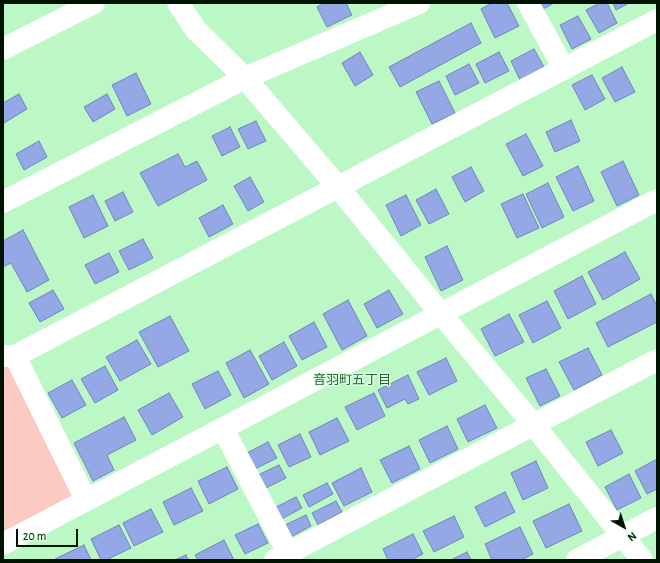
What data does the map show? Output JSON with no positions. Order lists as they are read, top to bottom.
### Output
{
  "districts": ["音羽町五丁目"],
  "scale_bar": "20 m",
  "north": "bottom right"
}
